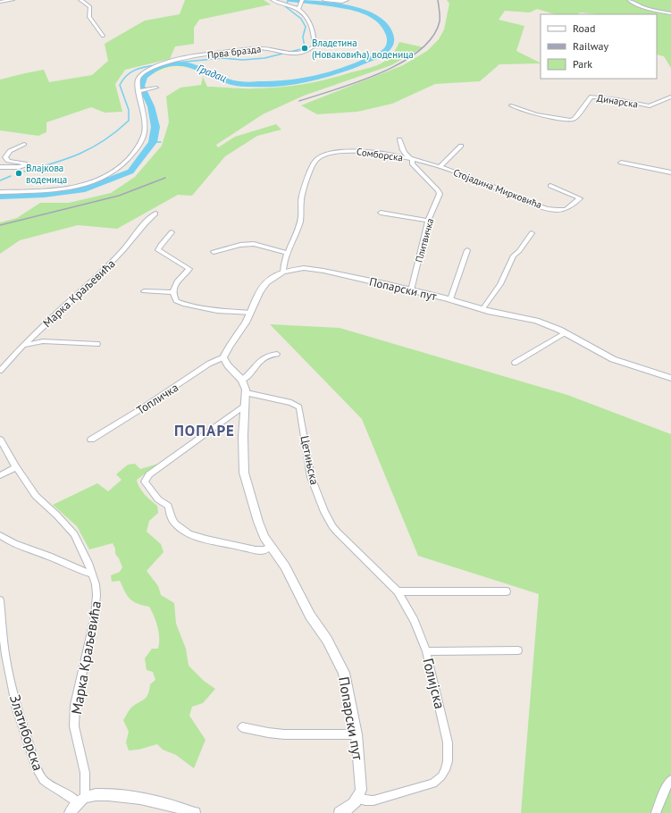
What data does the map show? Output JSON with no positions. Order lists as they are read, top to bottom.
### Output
{
  "streets": {
    "street": [
      "Прва бразда",
      "Динарска",
      "Сомборска",
      "Стојадина Мирковића",
      "Плитвичка",
      "Попарски пут",
      "Марка Краљевића",
      "Топличка",
      "Цетињска",
      "Голијска",
      "Златиборска"
    ]
  },
  "crossings": [
    ["Сомборска", "Стојадина Мирковића"],
    ["Сомборска", "Плитвичка"],
    ["Сомборска", "Попарски пут"],
    ["Стојадина Мирковића", "Плитвичка"],
    ["Плитвичка", "Попарски пут"],
    ["Попарски пут", "Топличка"],
    ["Попарски пут", "Цетињска"],
    ["Попарски пут", "Голијска"],
    ["Марка Краљевића", "Златиборска"],
    ["Цетињска", "Голијска"]
  ],
  "districts": ["ПОПАРЕ"],
  "water": ["Градац"],
  "places": ["Владетина (Новаковића) воденица", "Влајкова воденица"],
  "legend": ["Road", "Railway", "Park"]
}
